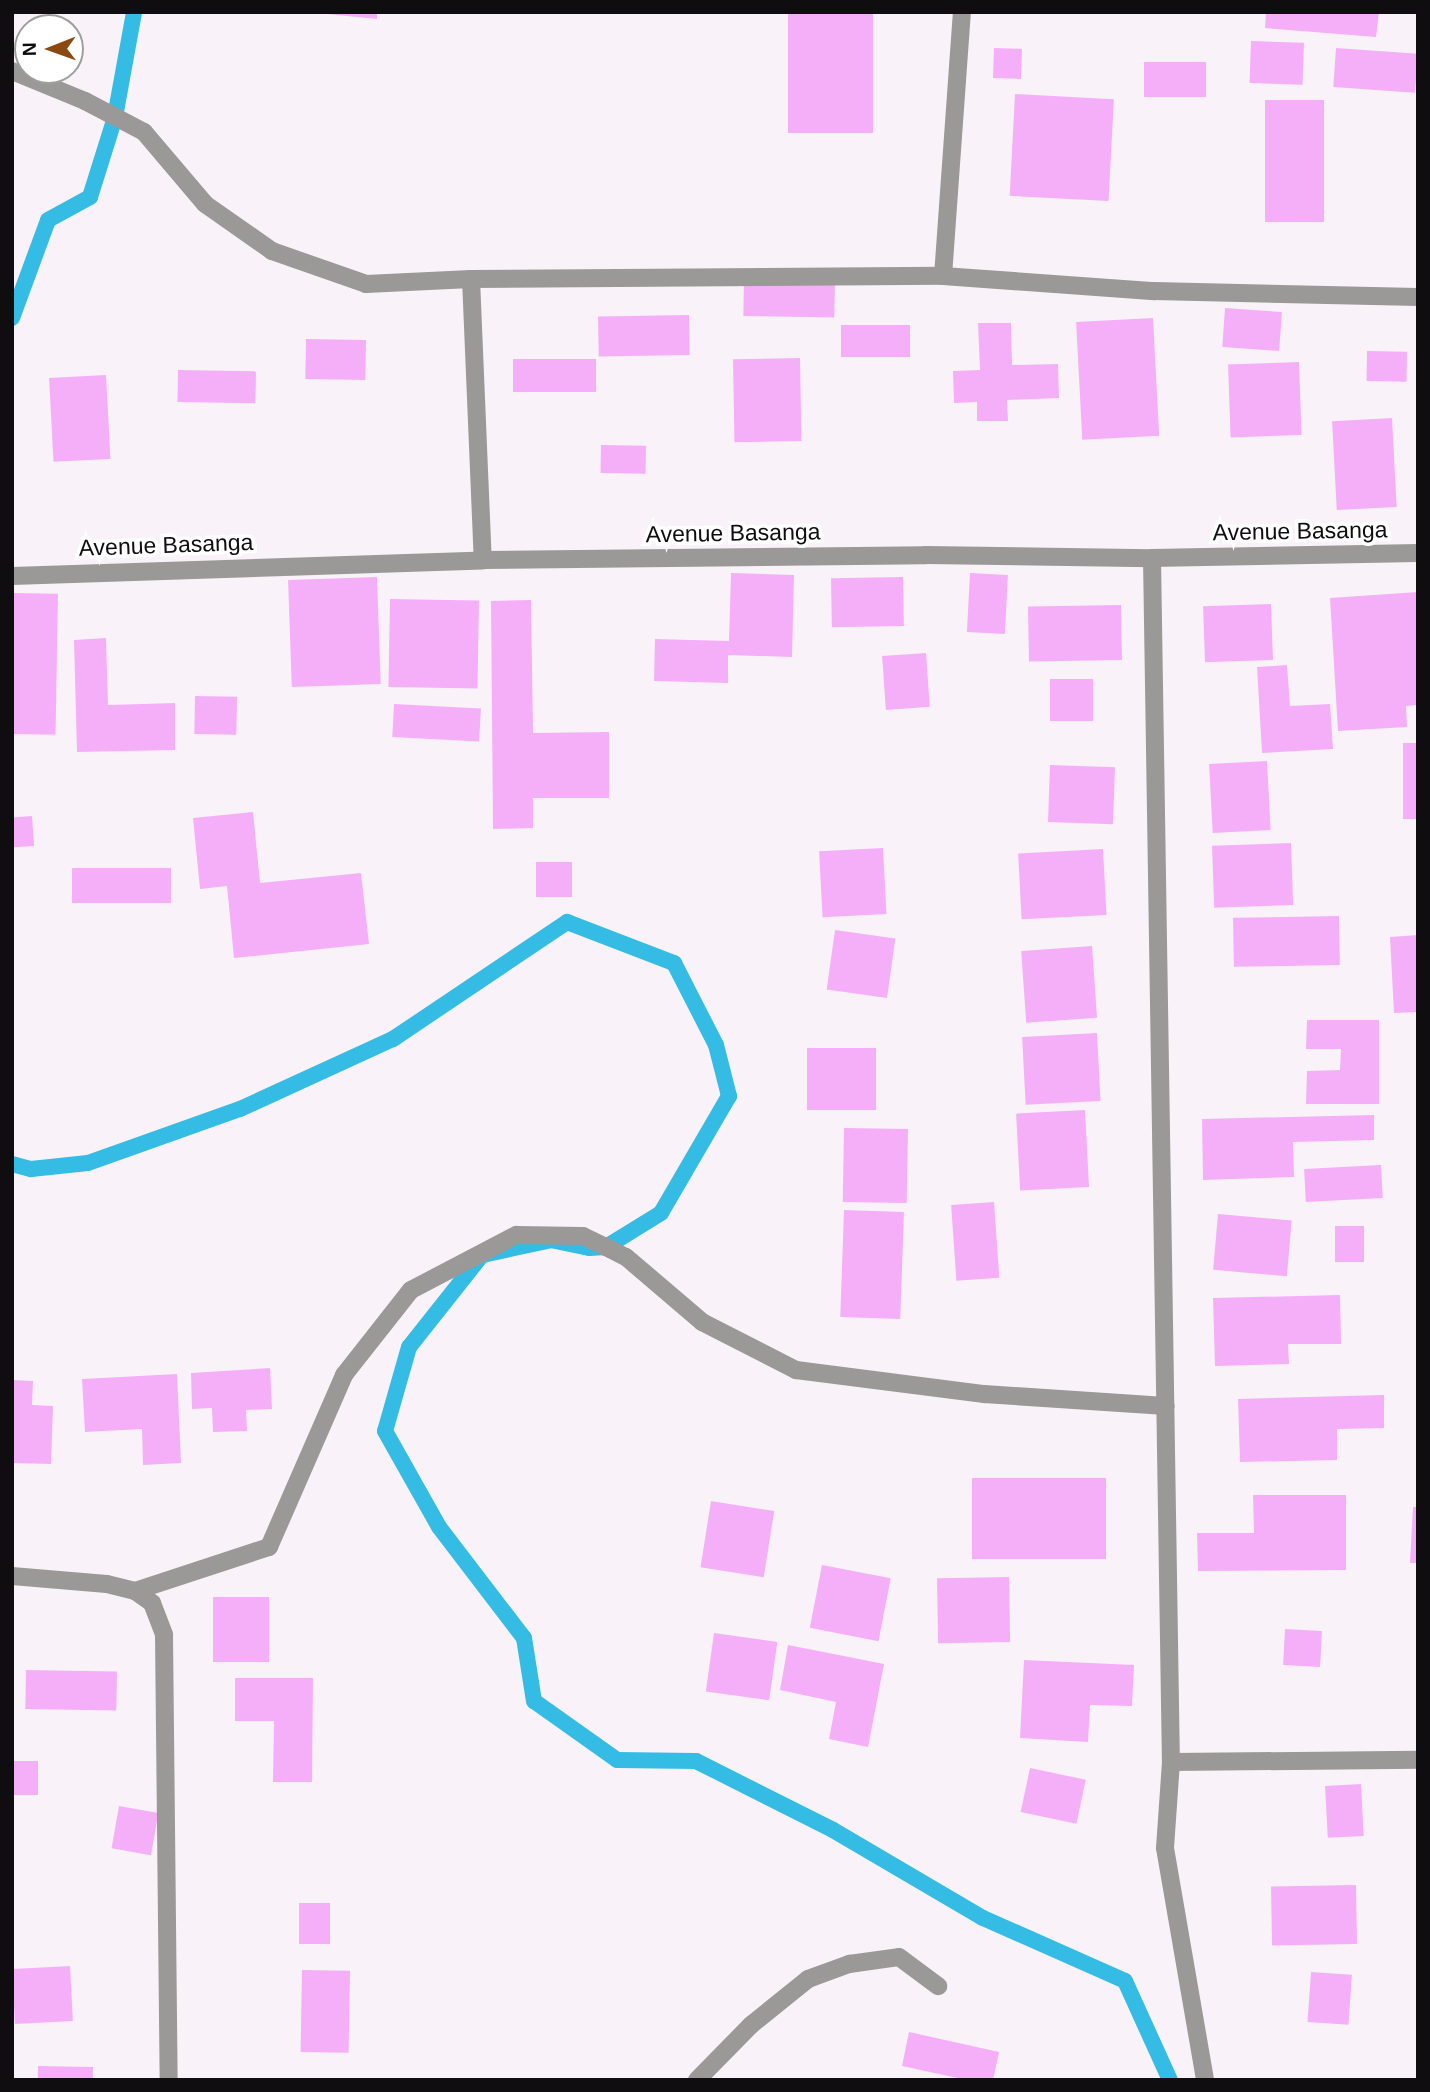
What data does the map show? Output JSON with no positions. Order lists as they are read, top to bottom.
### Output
{
  "streets": {
    "street": ["Avenue Basanga"]
  },
  "north": "left"
}
